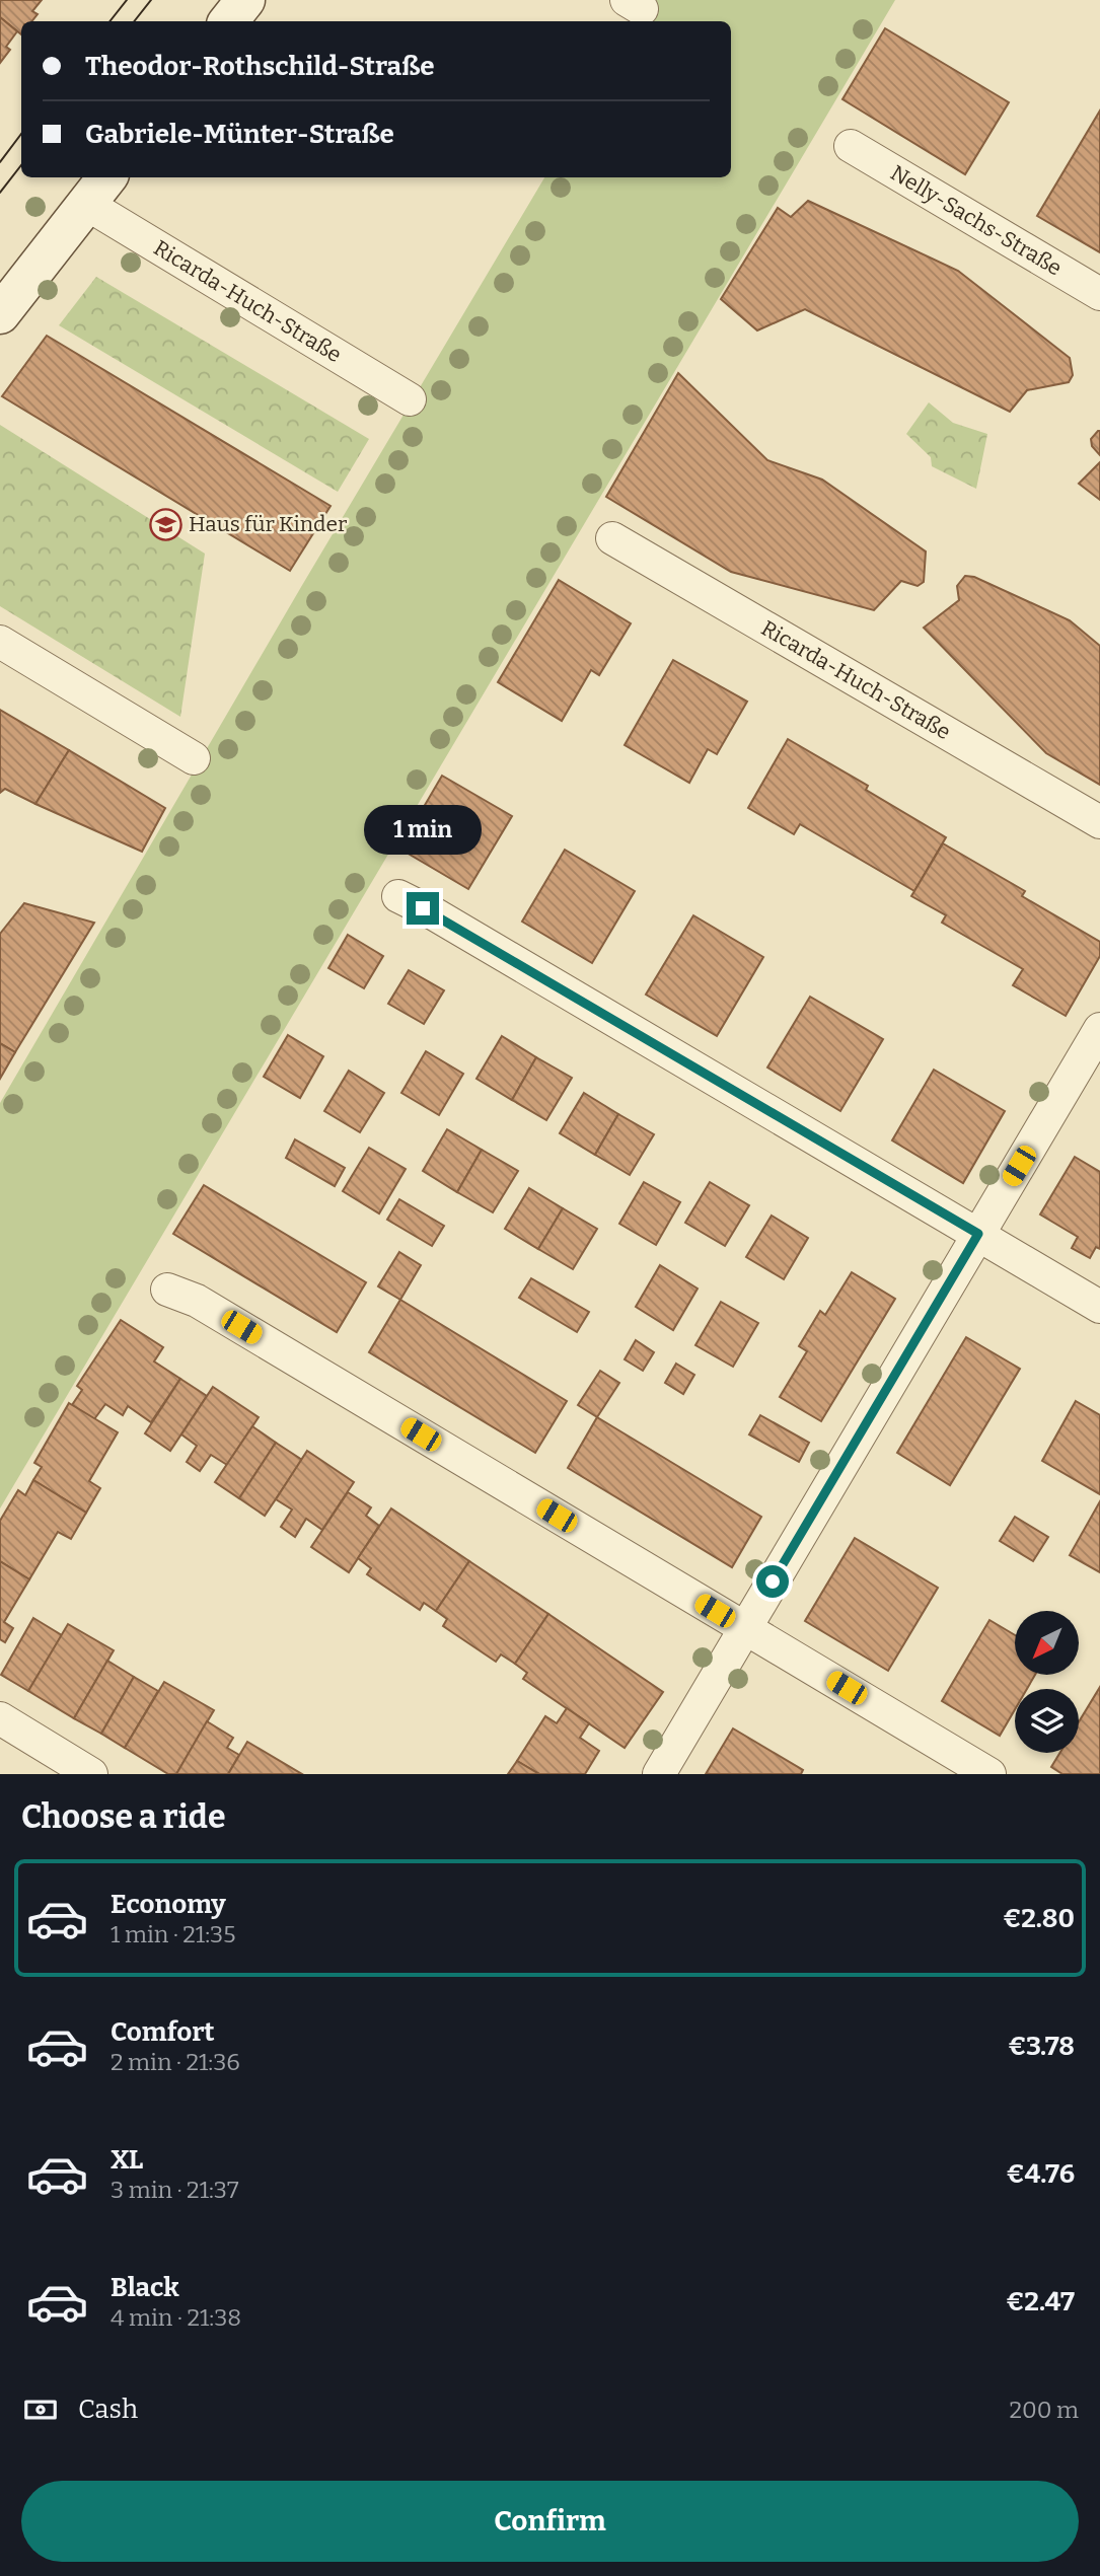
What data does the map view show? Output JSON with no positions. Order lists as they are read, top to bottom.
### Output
{
  "streets": {
    "street": ["Nelly-Sachs-Straße", "Ricarda-Huch-Straße"]
  },
  "places": {
    "school or university": ["Haus für Kinder"]
  },
  "north": "bottom left",
  "page": {
    "banner": ["Theodor-Rothschild-Straße", "Gabriele-Münter-Straße"],
    "bubble": "1 min",
    "heading": "Choose a ride",
    "list": [
      {
        "name": "Economy",
        "note": "1 min · 21:35",
        "value": "€2.80"
      },
      {
        "name": "Comfort",
        "note": "2 min · 21:36",
        "value": "€3.78"
      },
      {
        "name": "XL",
        "note": "3 min · 21:37",
        "value": "€4.76"
      },
      {
        "name": "Black",
        "note": "4 min · 21:38",
        "value": "€2.47"
      }
    ],
    "pay": ["Cash", "200 m"],
    "buttons": "Confirm"
  }
}
